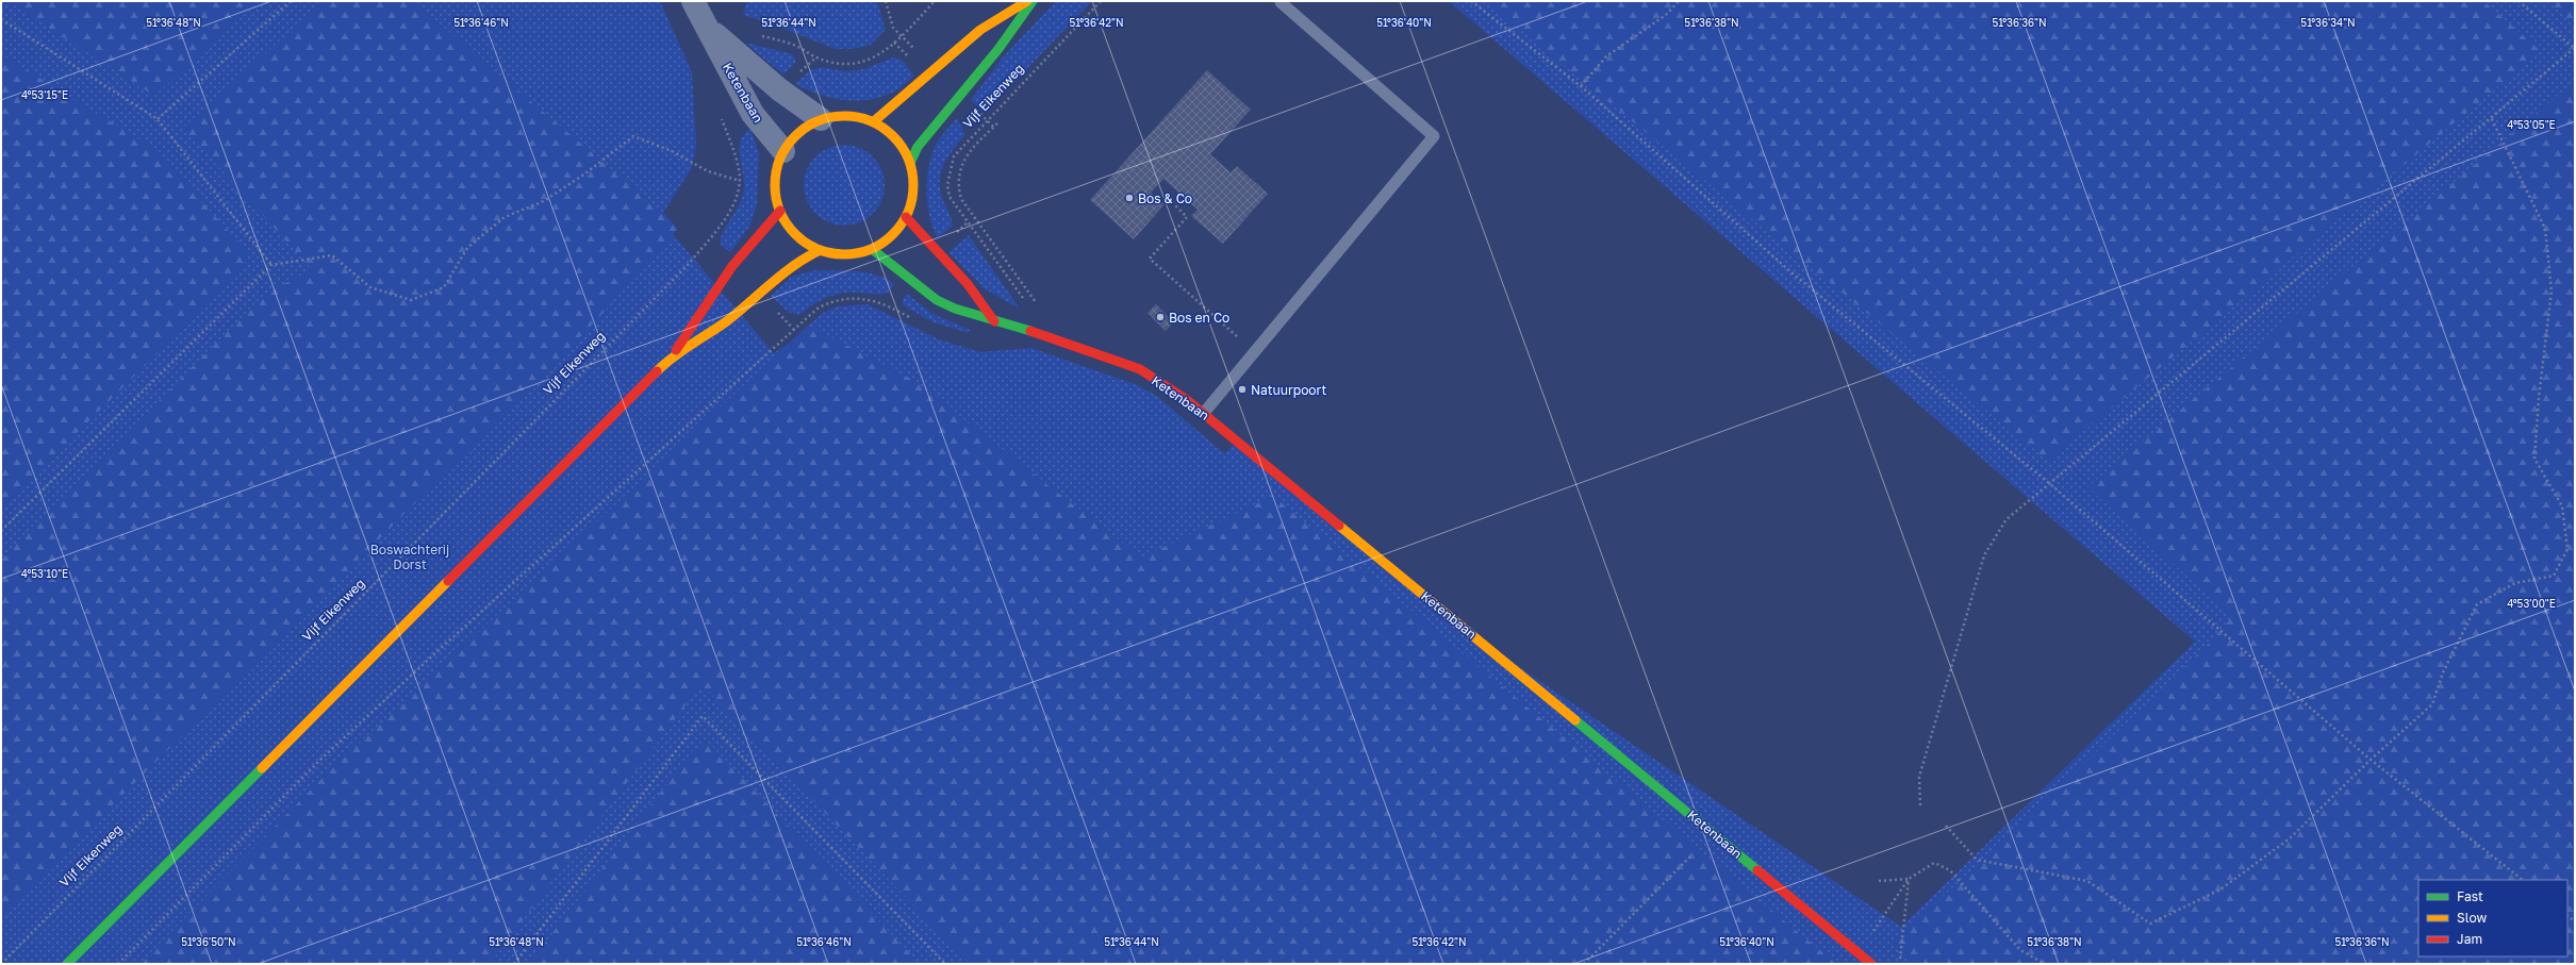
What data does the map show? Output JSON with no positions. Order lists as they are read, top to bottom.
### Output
{
  "streets": {
    "main road": ["Ketenbaan", "Vijf Eikenweg"]
  },
  "crossings": [
    ["Ketenbaan", "Vijf Eikenweg"]
  ],
  "parks": ["Boswachterij Dorst"],
  "places": ["Bos & Co", "Bos en Co", "Natuurpoort"],
  "legend": ["Fast", "Slow", "Jam"],
  "coordinates": [
    "51°36'48\"N",
    "51°36'46\"N",
    "51°36'44\"N",
    "51°36'42\"N",
    "51°36'40\"N",
    "51°36'38\"N",
    "51°36'36\"N",
    "51°36'34\"N",
    "4°53'15\"E",
    "4°53'05\"E",
    "4°53'10\"E",
    "4°53'00\"E",
    "51°36'50\"N"
  ]
}
